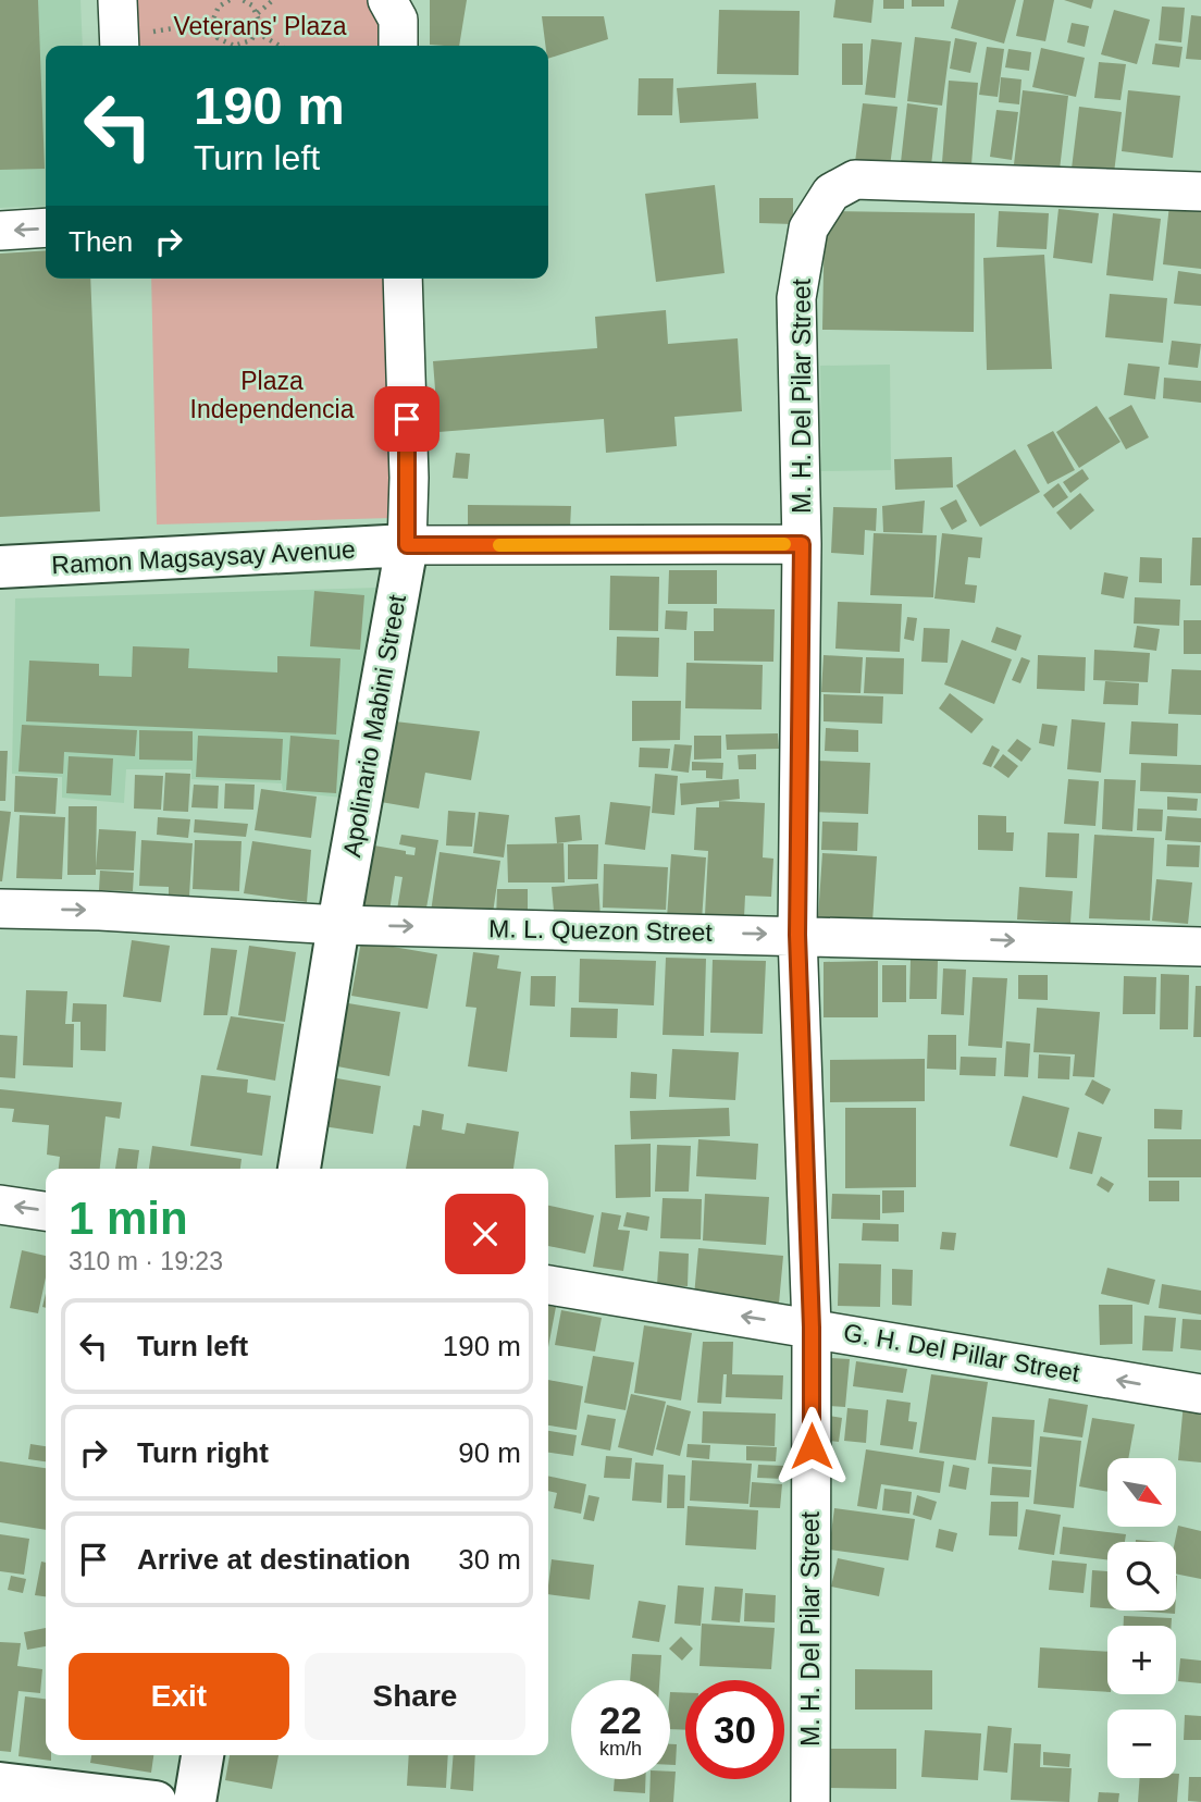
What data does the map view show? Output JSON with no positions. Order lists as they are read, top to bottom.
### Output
{
  "streets": {
    "main road": ["Ramon Magsaysay Avenue", "Apolinario Mabini Street"],
    "street": ["M. H. Del Pilar Street", "M. L. Quezon Street", "G. H. Del Pillar Street"]
  },
  "crossings": [
    ["M. H. Del Pilar Street", "M. L. Quezon Street"],
    ["M. H. Del Pilar Street", "G. H. Del Pillar Street"],
    ["Ramon Magsaysay Avenue", "Apolinario Mabini Street"],
    ["Apolinario Mabini Street", "M. L. Quezon Street"]
  ],
  "one_way": ["M. L. Quezon Street", "G. H. Del Pillar Street"],
  "parks": ["Veterans' Plaza", "Plaza Independencia"],
  "north": "bottom right",
  "page": {
    "turn": ["190 m", "Turn left"],
    "then": "Then",
    "heading": ["1 min", "310 m · 19:23"],
    "list": [
      {
        "name": "Turn left",
        "value": "190 m"
      },
      {
        "name": "Turn right",
        "value": "90 m"
      },
      {
        "name": "Arrive at destination",
        "value": "30 m"
      }
    ],
    "map_buttons": ["+", "−"],
    "buttons": ["Exit", "Share"],
    "speed": "22 km/h",
    "limit": "30"
  }
}
